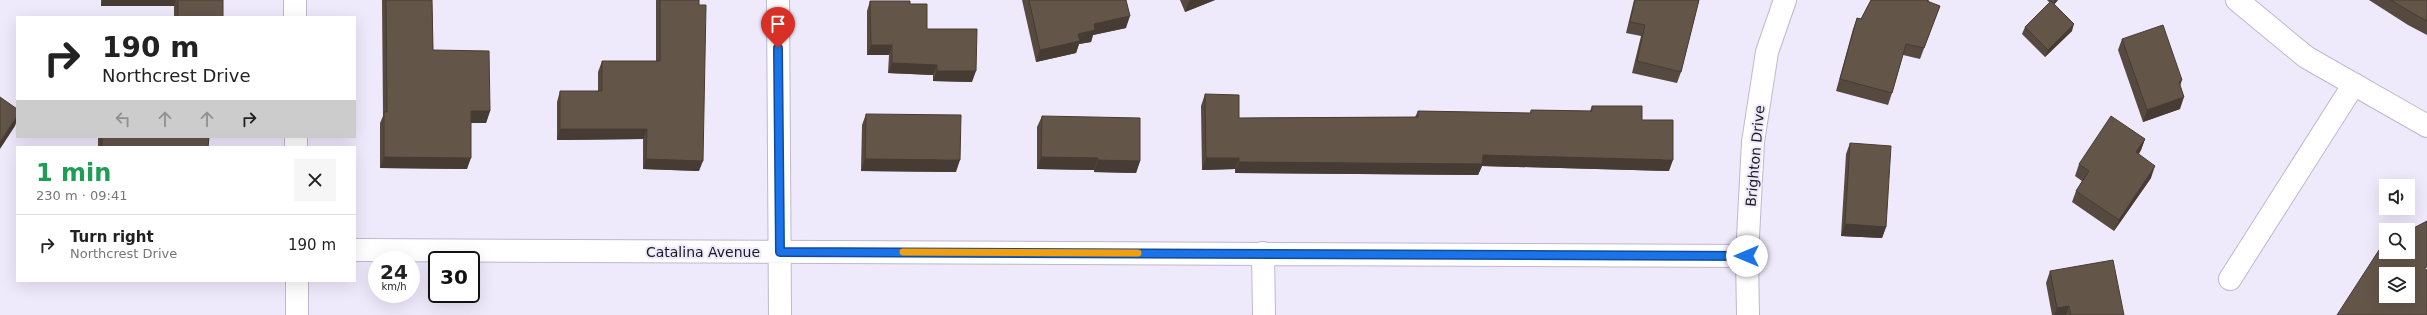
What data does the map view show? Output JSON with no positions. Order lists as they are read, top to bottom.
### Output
{
  "streets": {
    "street": ["Brighton Drive", "Catalina Avenue"]
  },
  "crossings": [
    ["Brighton Drive", "Catalina Avenue"]
  ],
  "page": {
    "turn": ["190 m", "Northcrest Drive"],
    "heading": ["1 min", "230 m · 09:41"],
    "list": [
      {
        "name": "Turn right",
        "note": "Northcrest Drive",
        "value": "190 m"
      }
    ],
    "speed": "24 km/h",
    "limit": "30"
  }
}
